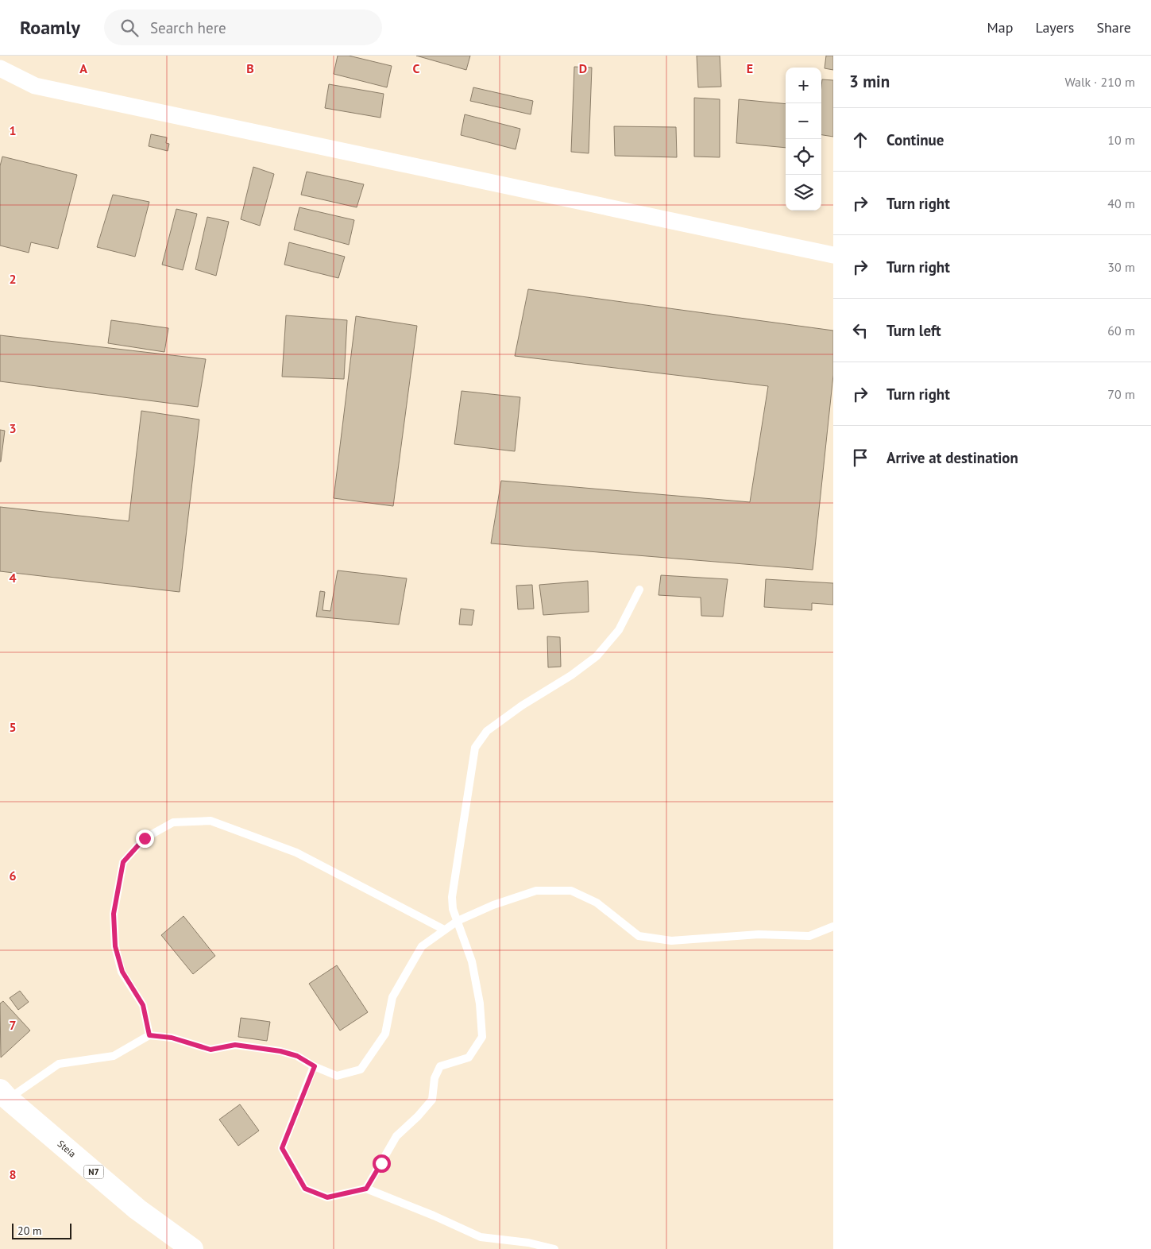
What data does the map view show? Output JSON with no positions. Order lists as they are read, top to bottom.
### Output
{
  "streets": {
    "main road": ["Steia", "N7"]
  },
  "scale_bar": "20 m",
  "page": {
    "header": "Roamly",
    "search": "Search here",
    "nav": ["Map", "Layers", "Share"],
    "heading": ["3 min", "Walk · 210 m"],
    "map_buttons": ["+", "−"],
    "list": [
      ["Continue", "10 m"],
      ["Turn right", "40 m"],
      ["Turn right", "30 m"],
      ["Turn left", "60 m"],
      ["Turn right", "70 m"],
      "Arrive at destination"
    ],
    "scale": "20 m"
  },
  "grid": {
    "columns": [
      "A",
      "B",
      "C",
      "D",
      "E"
    ],
    "rows": [
      "1",
      "2",
      "3",
      "4",
      "5",
      "6",
      "7",
      "8"
    ]
  }
}
